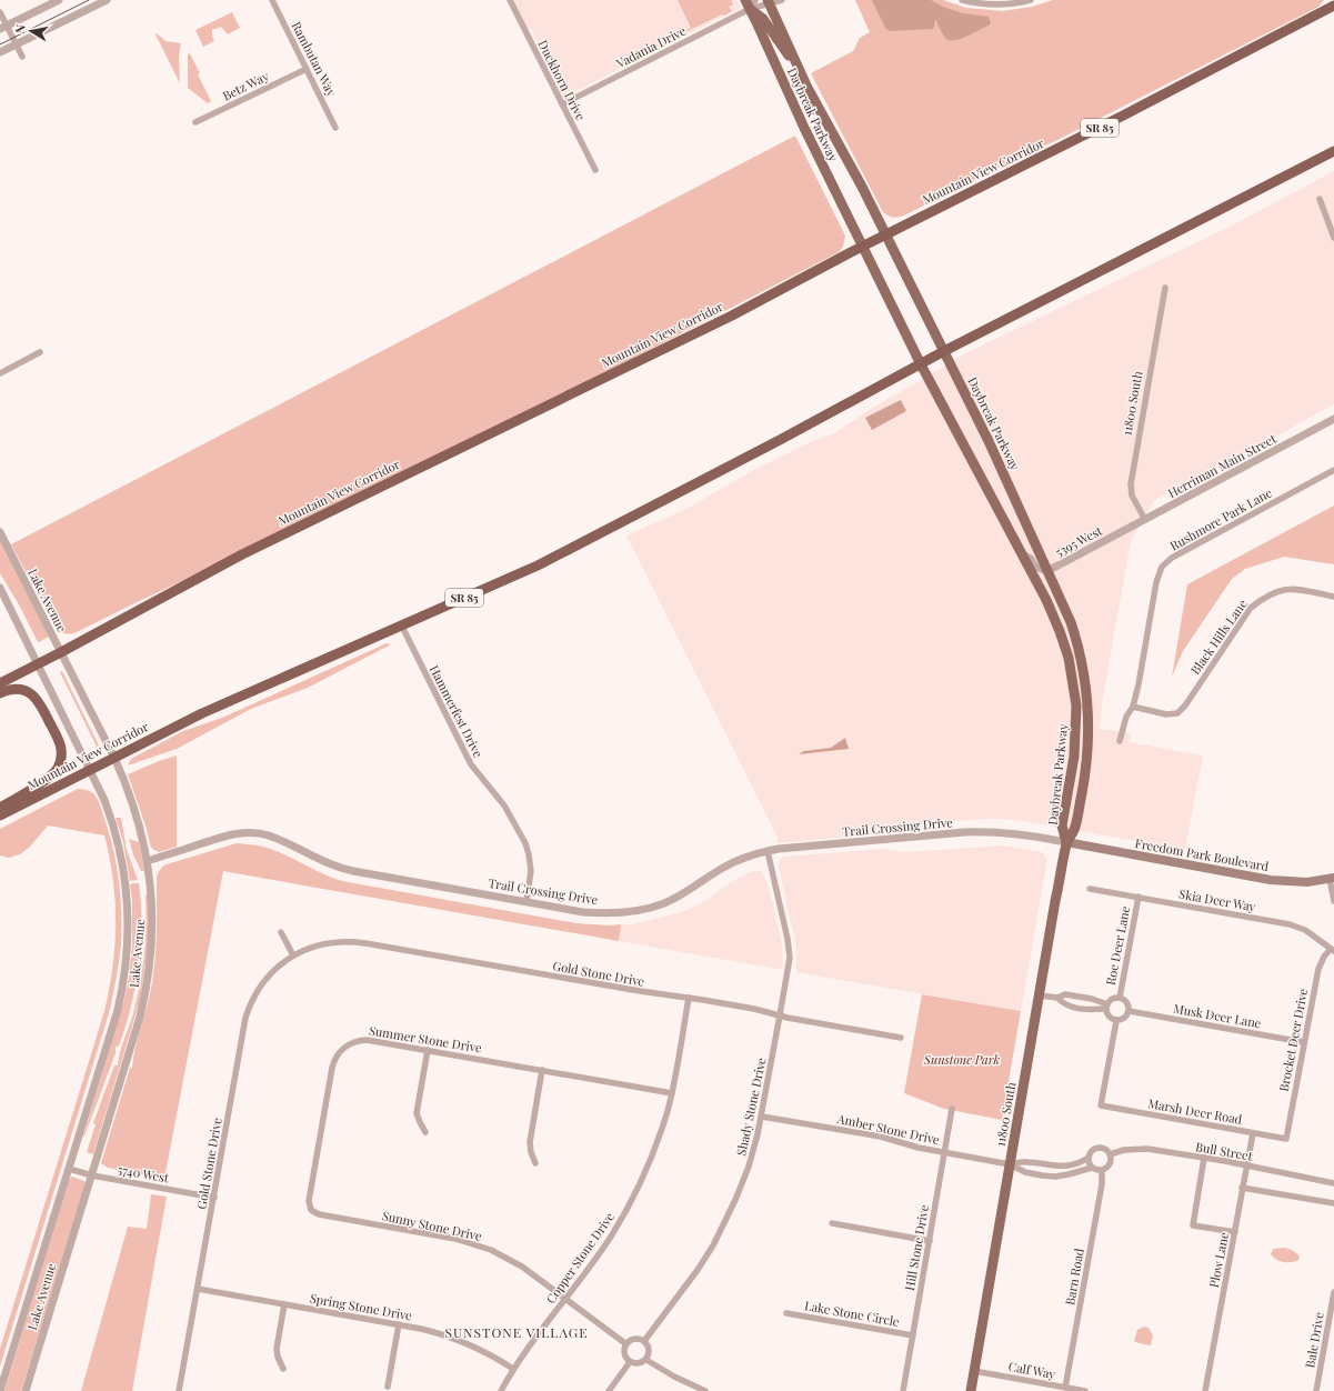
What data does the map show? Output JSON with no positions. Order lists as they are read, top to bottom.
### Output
{
  "streets": {
    "highway": ["SR 85", "Mountain View Corridor"],
    "main road": ["Daybreak Parkway", "11800 South", "Freedom Park Boulevard"],
    "street": [
      "Vadania Drive",
      "Rambutan Way",
      "Duckhorn Drive",
      "Betz Way",
      "Herriman Main Street",
      "Rushmore Park Lane",
      "5395 West",
      "Lake Avenue",
      "Black Hills Lane",
      "Hammerfest Drive",
      "Trail Crossing Drive",
      "Skia Deer Way",
      "Roe Deer Lane",
      "Gold Stone Drive",
      "Musk Deer Lane",
      "Summer Stone Drive",
      "Brocket Deer Drive",
      "Shady Stone Drive",
      "Marsh Deer Road",
      "Amber Stone Drive",
      "Bull Street",
      "5740 West",
      "Sunny Stone Drive",
      "Hill Stone Drive",
      "Copper Stone Drive",
      "Plow Lane",
      "Barn Road",
      "Spring Stone Drive",
      "Lake Stone Circle",
      "Bale Drive",
      "Calf Way"
    ]
  },
  "crossings": [
    ["Vadania Drive", "Duckhorn Drive"],
    ["Vadania Drive", "Daybreak Parkway"],
    ["Rambutan Way", "Betz Way"],
    ["Daybreak Parkway", "Mountain View Corridor"],
    ["Daybreak Parkway", "11800 South"],
    ["Daybreak Parkway", "5395 West"],
    ["Daybreak Parkway", "Trail Crossing Drive"],
    ["Daybreak Parkway", "Freedom Park Boulevard"],
    ["Mountain View Corridor", "Lake Avenue"],
    ["Mountain View Corridor", "Hammerfest Drive"],
    ["11800 South", "Herriman Main Street"],
    ["11800 South", "Trail Crossing Drive"],
    ["11800 South", "Freedom Park Boulevard"],
    ["11800 South", "Amber Stone Drive"],
    ["11800 South", "Calf Way"],
    ["Herriman Main Street", "5395 West"],
    ["Rushmore Park Lane", "Black Hills Lane"],
    ["Lake Avenue", "Trail Crossing Drive"],
    ["Lake Avenue", "5740 West"],
    ["Hammerfest Drive", "Trail Crossing Drive"],
    ["Trail Crossing Drive", "Freedom Park Boulevard"],
    ["Trail Crossing Drive", "Shady Stone Drive"],
    ["Skia Deer Way", "Roe Deer Lane"],
    ["Skia Deer Way", "Brocket Deer Drive"],
    ["Roe Deer Lane", "Musk Deer Lane"],
    ["Roe Deer Lane", "Marsh Deer Road"],
    ["Gold Stone Drive", "Shady Stone Drive"],
    ["Gold Stone Drive", "5740 West"],
    ["Gold Stone Drive", "Copper Stone Drive"],
    ["Gold Stone Drive", "Spring Stone Drive"],
    ["Musk Deer Lane", "Brocket Deer Drive"],
    ["Musk Deer Lane", "Marsh Deer Road"],
    ["Summer Stone Drive", "Sunny Stone Drive"],
    ["Summer Stone Drive", "Copper Stone Drive"],
    ["Brocket Deer Drive", "Marsh Deer Road"],
    ["Shady Stone Drive", "Amber Stone Drive"],
    ["Shady Stone Drive", "Sunny Stone Drive"],
    ["Marsh Deer Road", "Plow Lane"],
    ["Amber Stone Drive", "Hill Stone Drive"],
    ["Bull Street", "Plow Lane"],
    ["Bull Street", "Barn Road"],
    ["Sunny Stone Drive", "Copper Stone Drive"],
    ["Hill Stone Drive", "Lake Stone Circle"],
    ["Copper Stone Drive", "Spring Stone Drive"],
    ["Barn Road", "Calf Way"]
  ],
  "districts": ["SUNSTONE VILLAGE"],
  "parks": ["Sunstone Park"],
  "north": "left"
}
